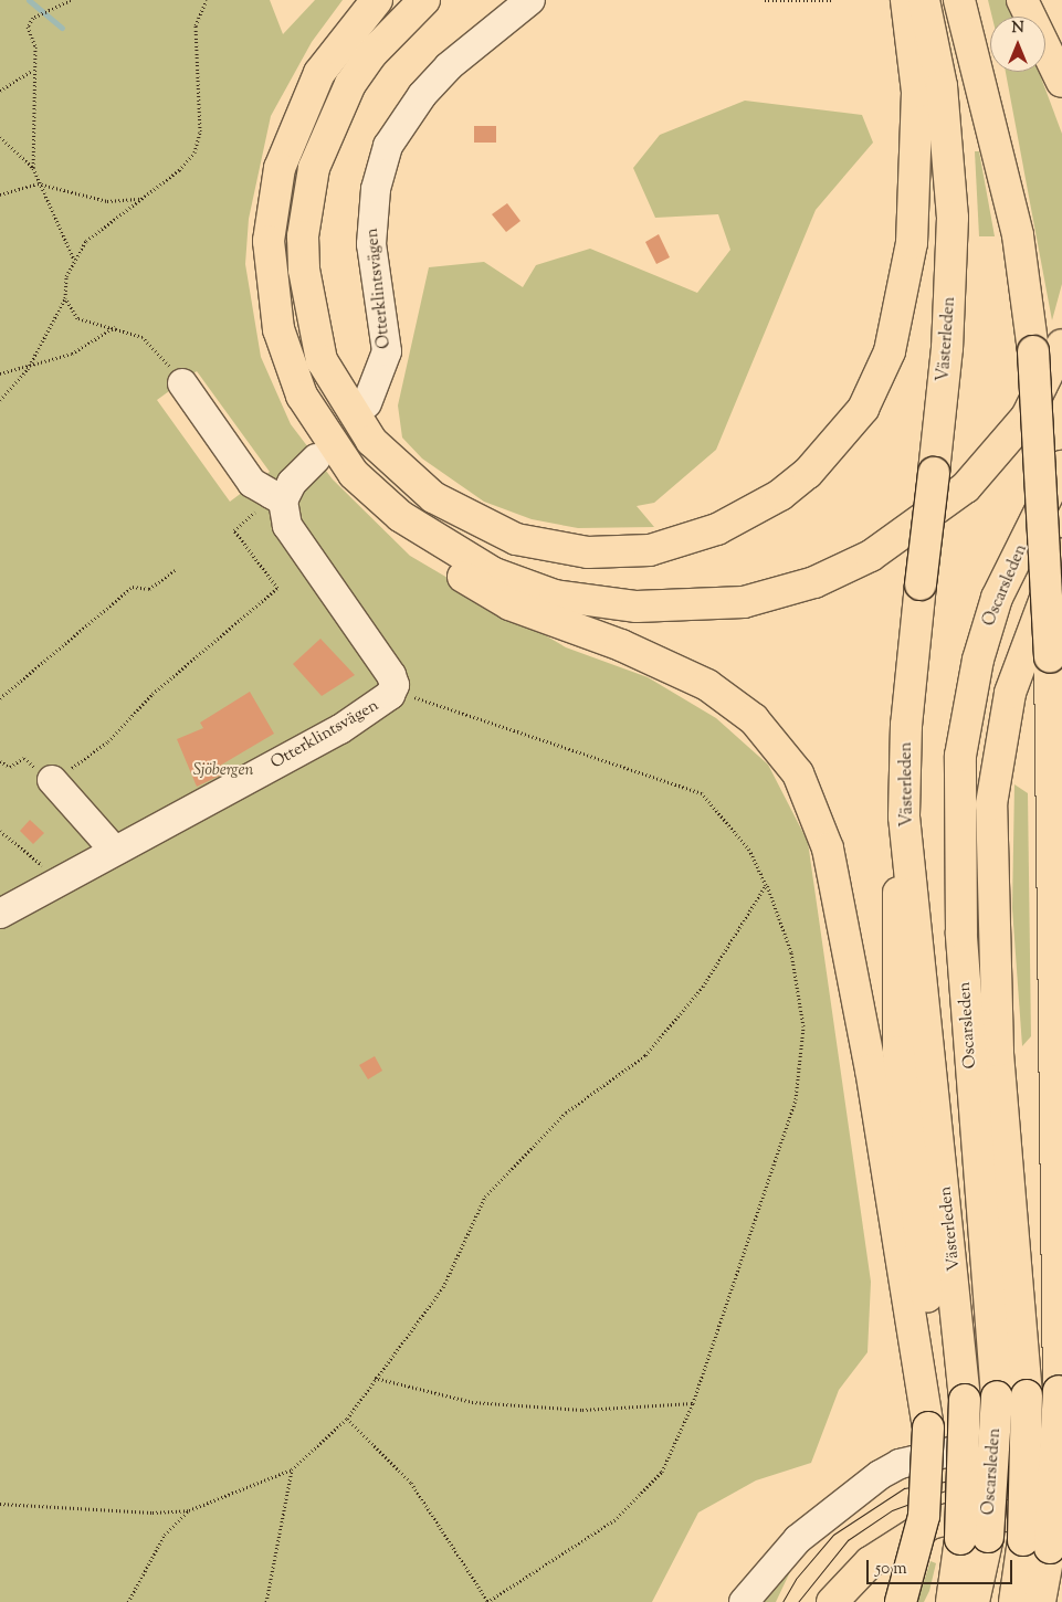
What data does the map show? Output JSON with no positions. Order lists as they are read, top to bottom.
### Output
{
  "streets": {
    "highway": ["Västerleden", "Oscarsleden"],
    "street": ["Otterklintsvägen"]
  },
  "crossings": [
    ["Västerleden", "Oscarsleden"]
  ],
  "parks": ["Sjöbergen"],
  "scale_bar": "50 m",
  "north": "top"
}
